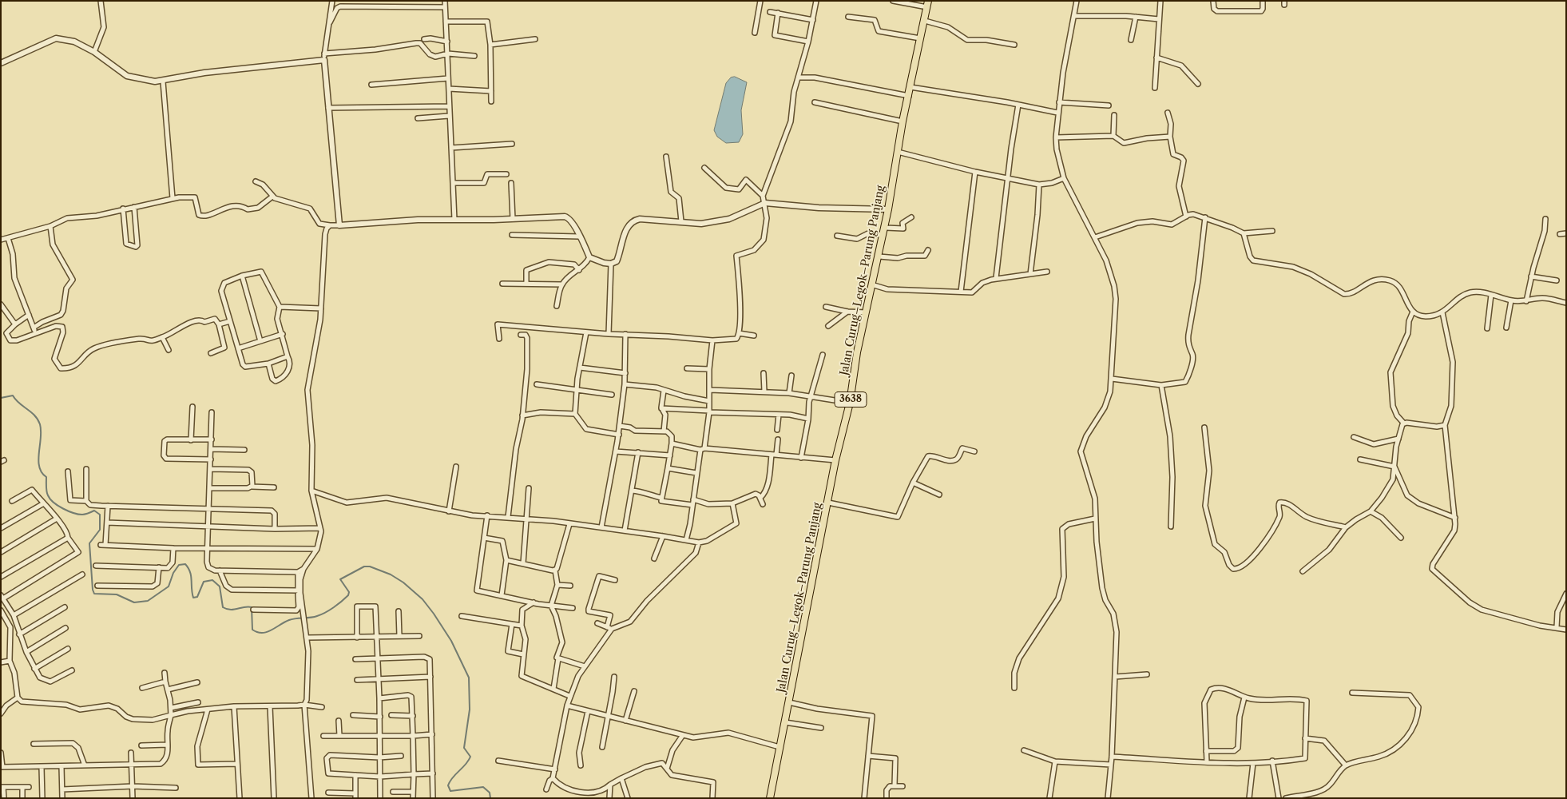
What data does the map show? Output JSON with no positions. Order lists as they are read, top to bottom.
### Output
{
  "streets": {
    "main road": ["Jalan Curug–Legok–Parung Panjang", "3638"]
  }
}
